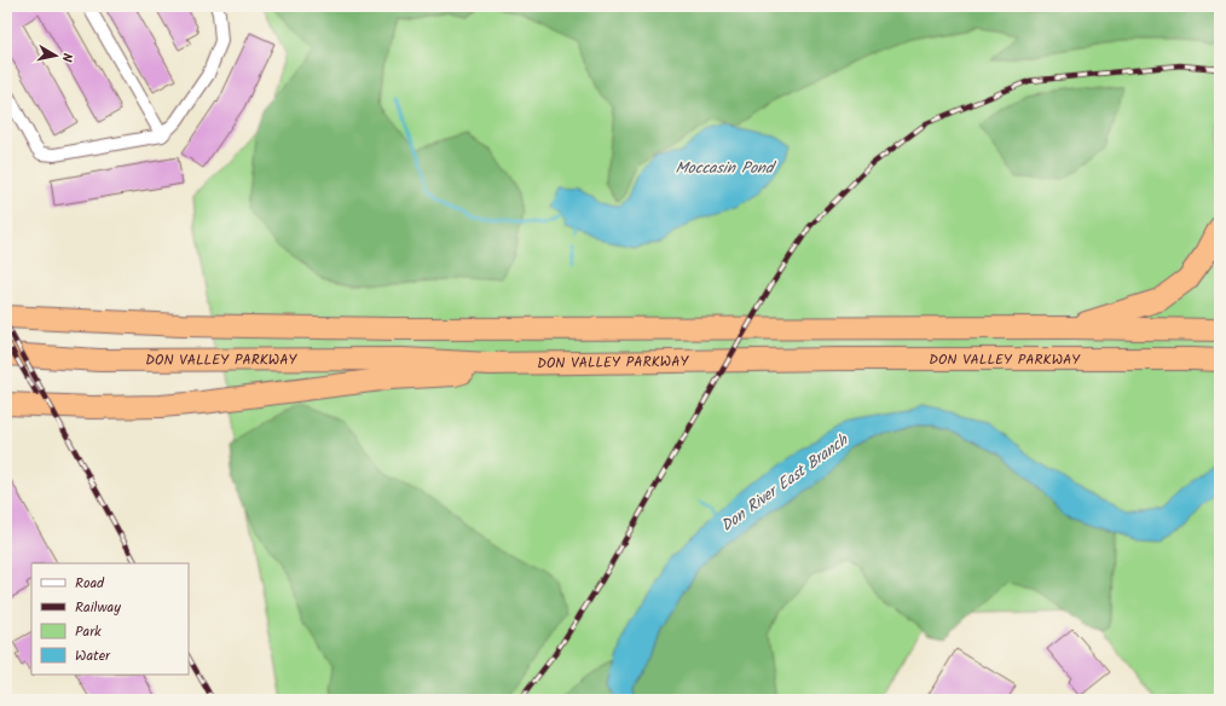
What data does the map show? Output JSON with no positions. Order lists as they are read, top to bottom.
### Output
{
  "streets": {
    "highway": ["DON VALLEY PARKWAY"]
  },
  "water": ["Moccasin Pond", "Don River East Branch"],
  "legend": [
    "Road",
    "Railway",
    "Park",
    "Water"
  ],
  "north": "right"
}
